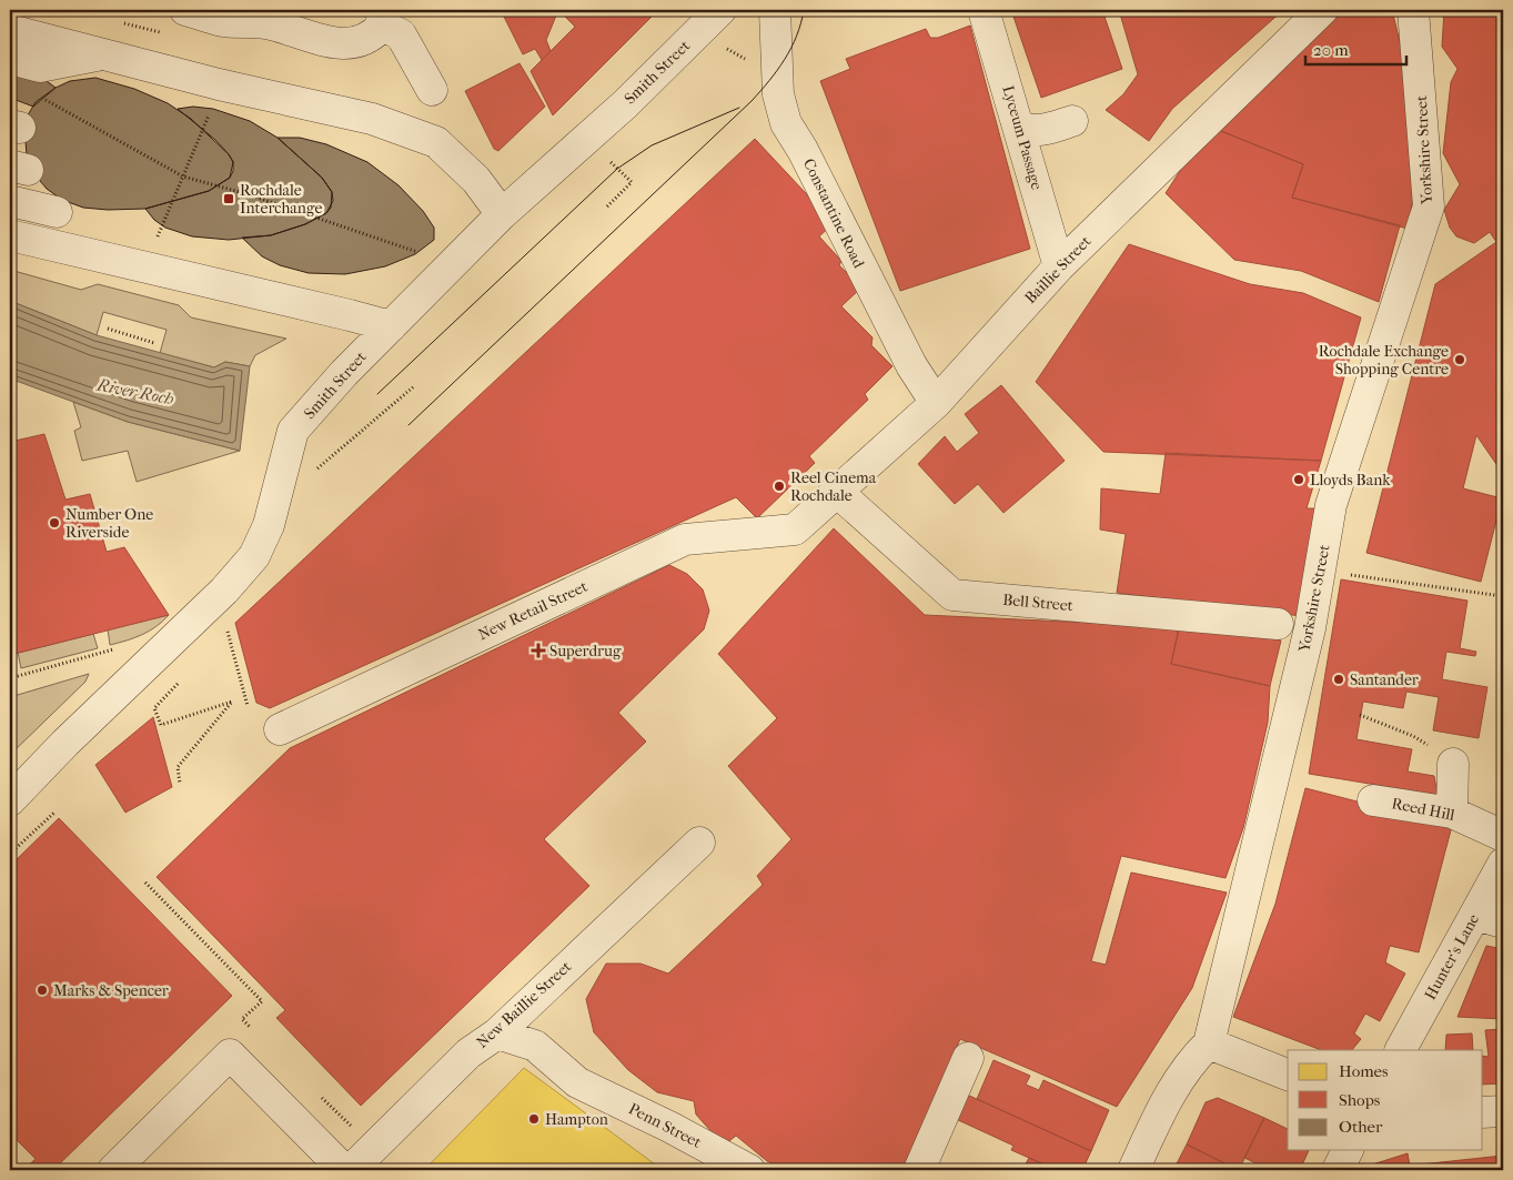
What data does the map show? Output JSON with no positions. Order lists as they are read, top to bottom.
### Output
{
  "streets": {
    "street": [
      "Smith Street",
      "Lyceum Passage",
      "Yorkshire Street",
      "Constantine Road",
      "Baillie Street",
      "Bell Street",
      "New Retail Street",
      "Reed Hill",
      "Hunter's Lane",
      "New Baillie Street",
      "Penn Street"
    ]
  },
  "crossings": [
    ["Lyceum Passage", "Baillie Street"],
    ["Constantine Road", "Baillie Street"],
    ["Baillie Street", "Bell Street"],
    ["Baillie Street", "New Retail Street"],
    ["New Baillie Street", "Penn Street"]
  ],
  "water": ["River Roch"],
  "places": {
    "transit": ["Rochdale Interchange"],
    "other": [
      "Rochdale Exchange Shopping Centre",
      "Lloyds Bank",
      "Reel Cinema Rochdale",
      "Number One Riverside",
      "Santander",
      "Marks & Spencer",
      "Hampton"
    ],
    "health": ["Superdrug"]
  },
  "legend": ["Homes", "Shops", "Other"],
  "scale_bar": "20 m"
}
